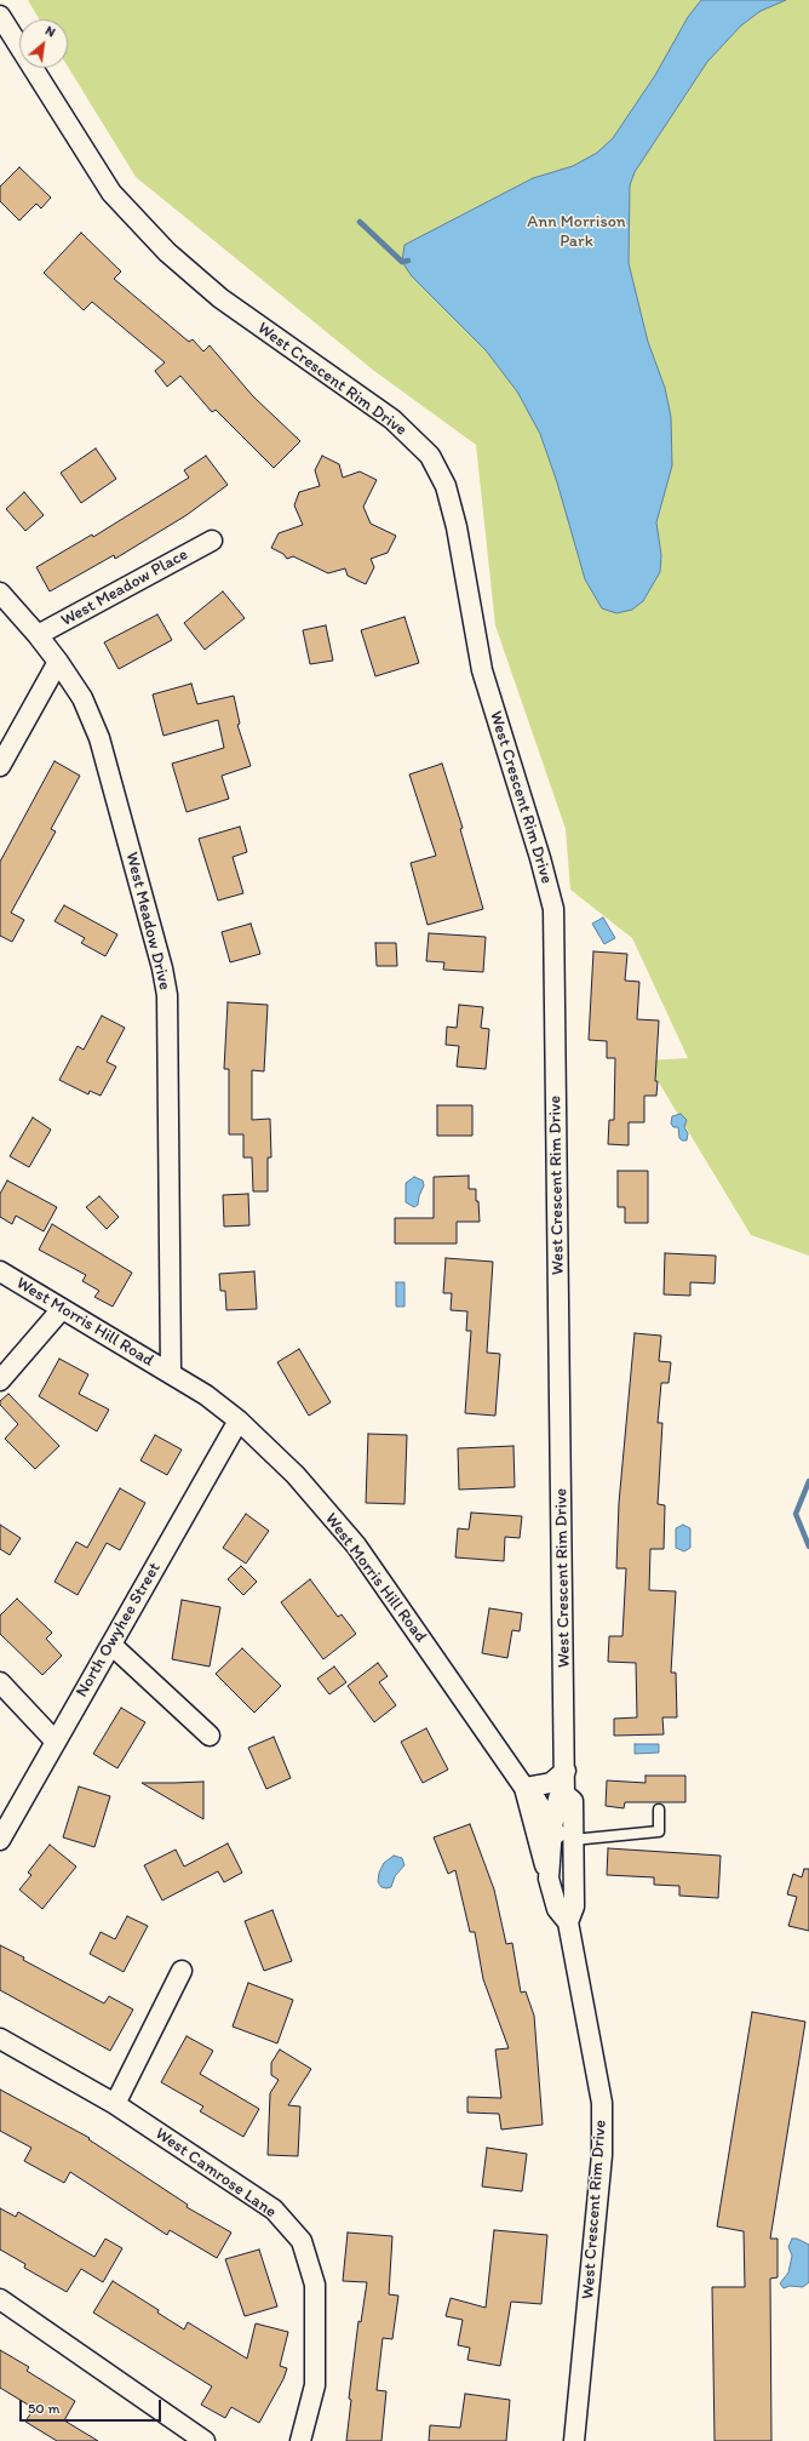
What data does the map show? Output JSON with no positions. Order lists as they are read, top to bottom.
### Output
{
  "streets": {
    "street": [
      "West Crescent Rim Drive",
      "West Meadow Place",
      "West Meadow Drive",
      "West Morris Hill Road",
      "North Owyhee Street",
      "West Camrose Lane"
    ]
  },
  "crossings": [
    ["West Crescent Rim Drive", "West Morris Hill Road"],
    ["West Meadow Place", "West Meadow Drive"],
    ["West Meadow Drive", "West Morris Hill Road"],
    ["West Morris Hill Road", "North Owyhee Street"]
  ],
  "parks": ["Ann Morrison Park"],
  "scale_bar": "50 m",
  "north": "top right"
}
